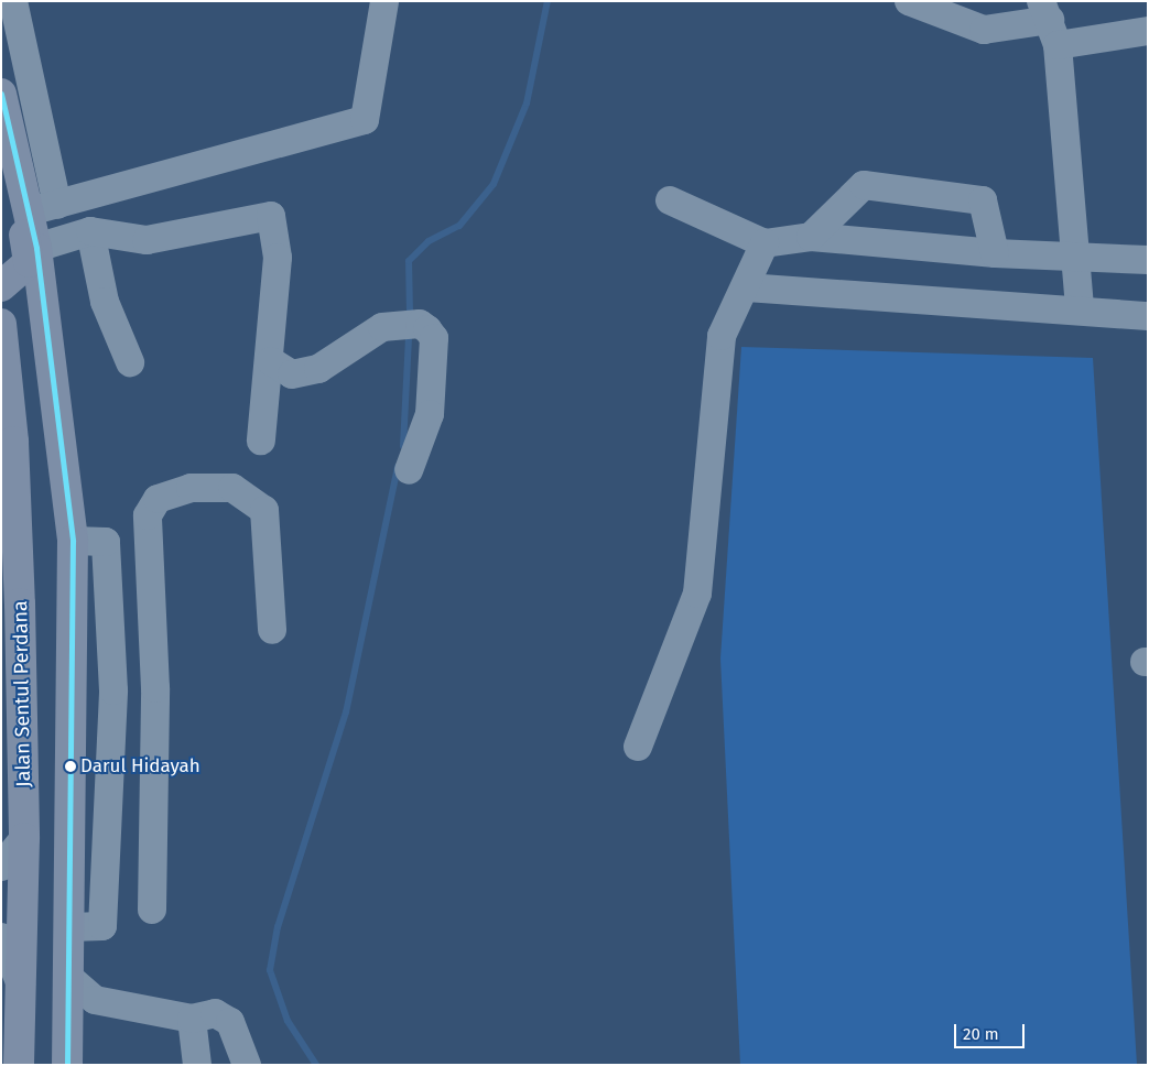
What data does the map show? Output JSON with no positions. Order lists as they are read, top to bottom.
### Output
{
  "streets": {
    "main road": ["Jalan Sentul Perdana"]
  },
  "places": ["Darul Hidayah"],
  "scale_bar": "20 m"
}
